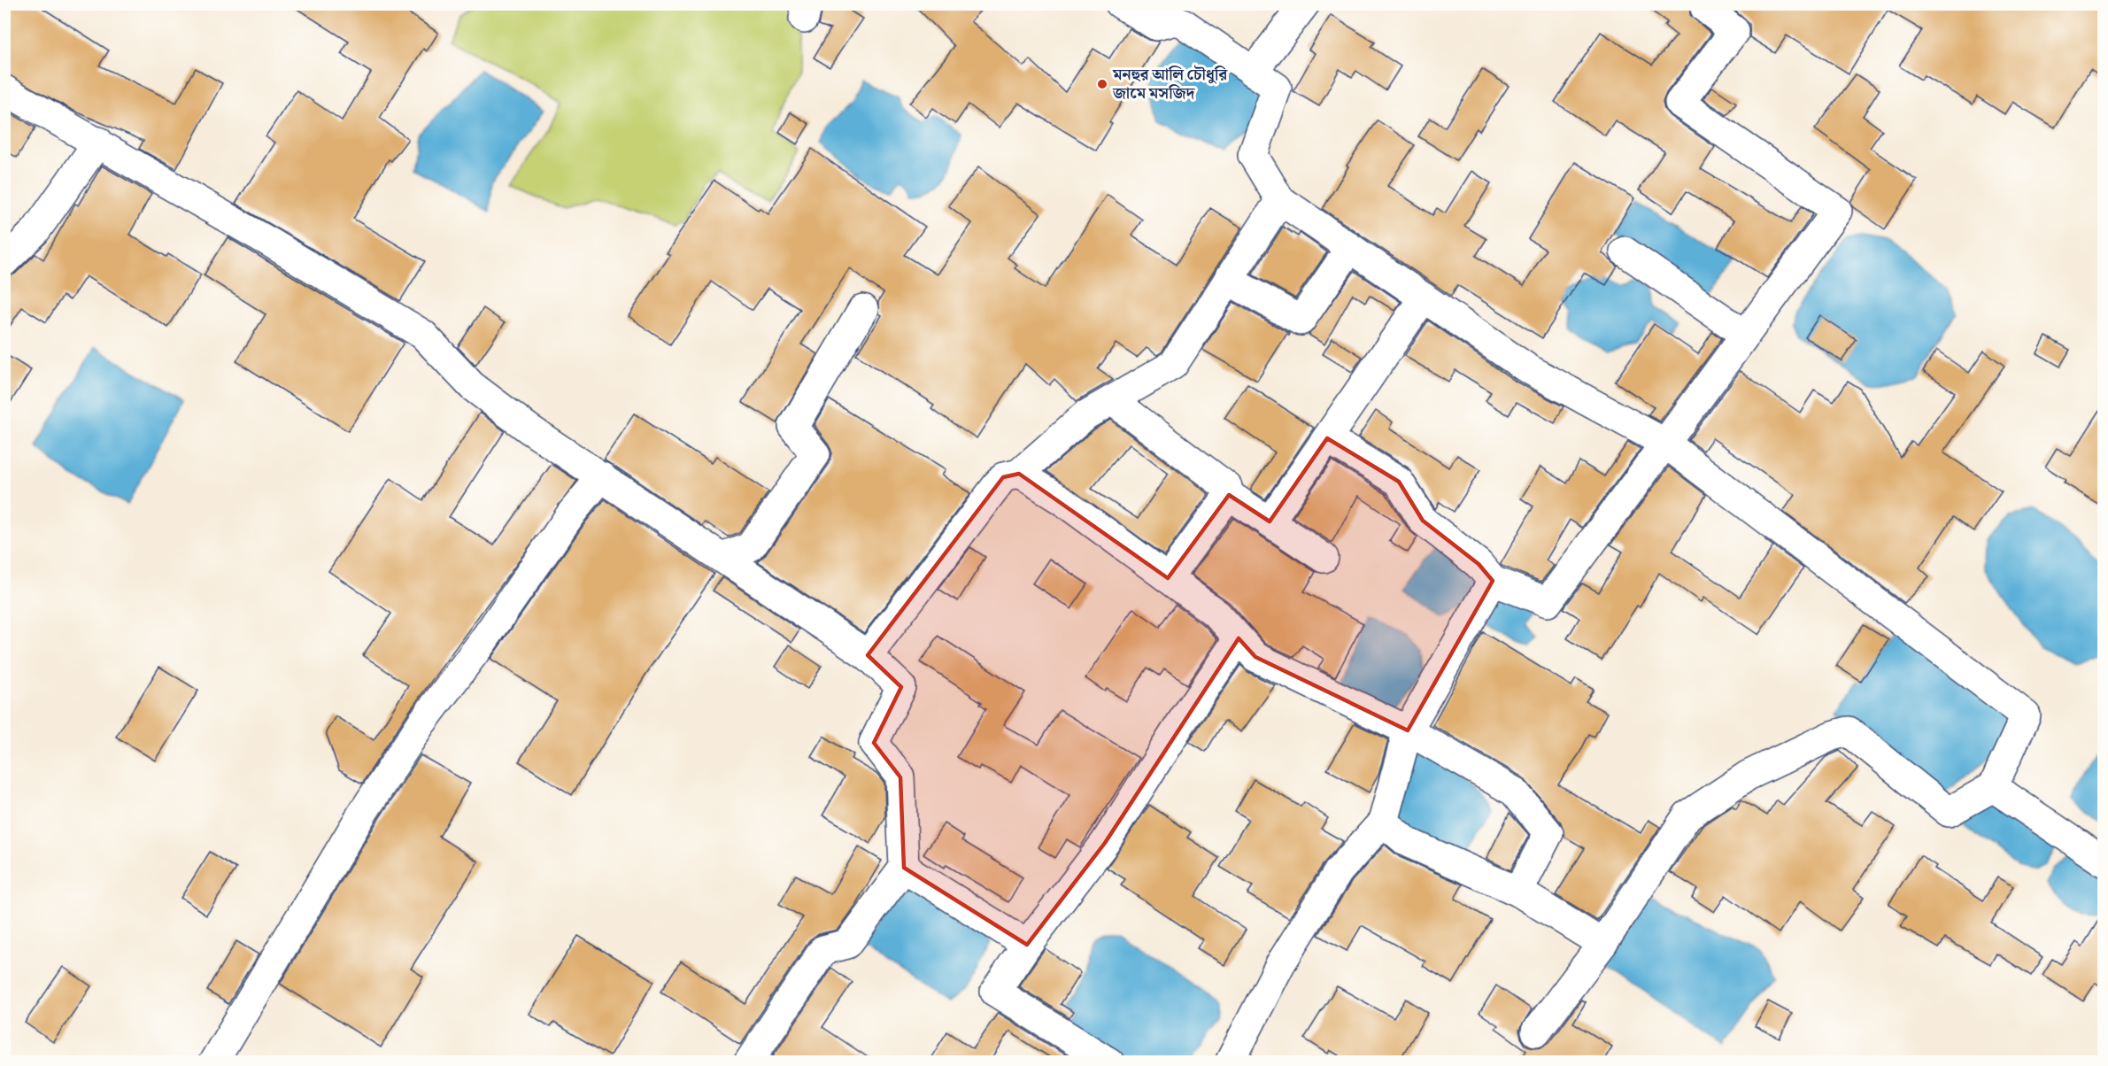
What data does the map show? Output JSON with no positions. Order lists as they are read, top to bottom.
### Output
{
  "places": ["মনহুর আলি চৌধুরি জামে মসজিদ"]
}
